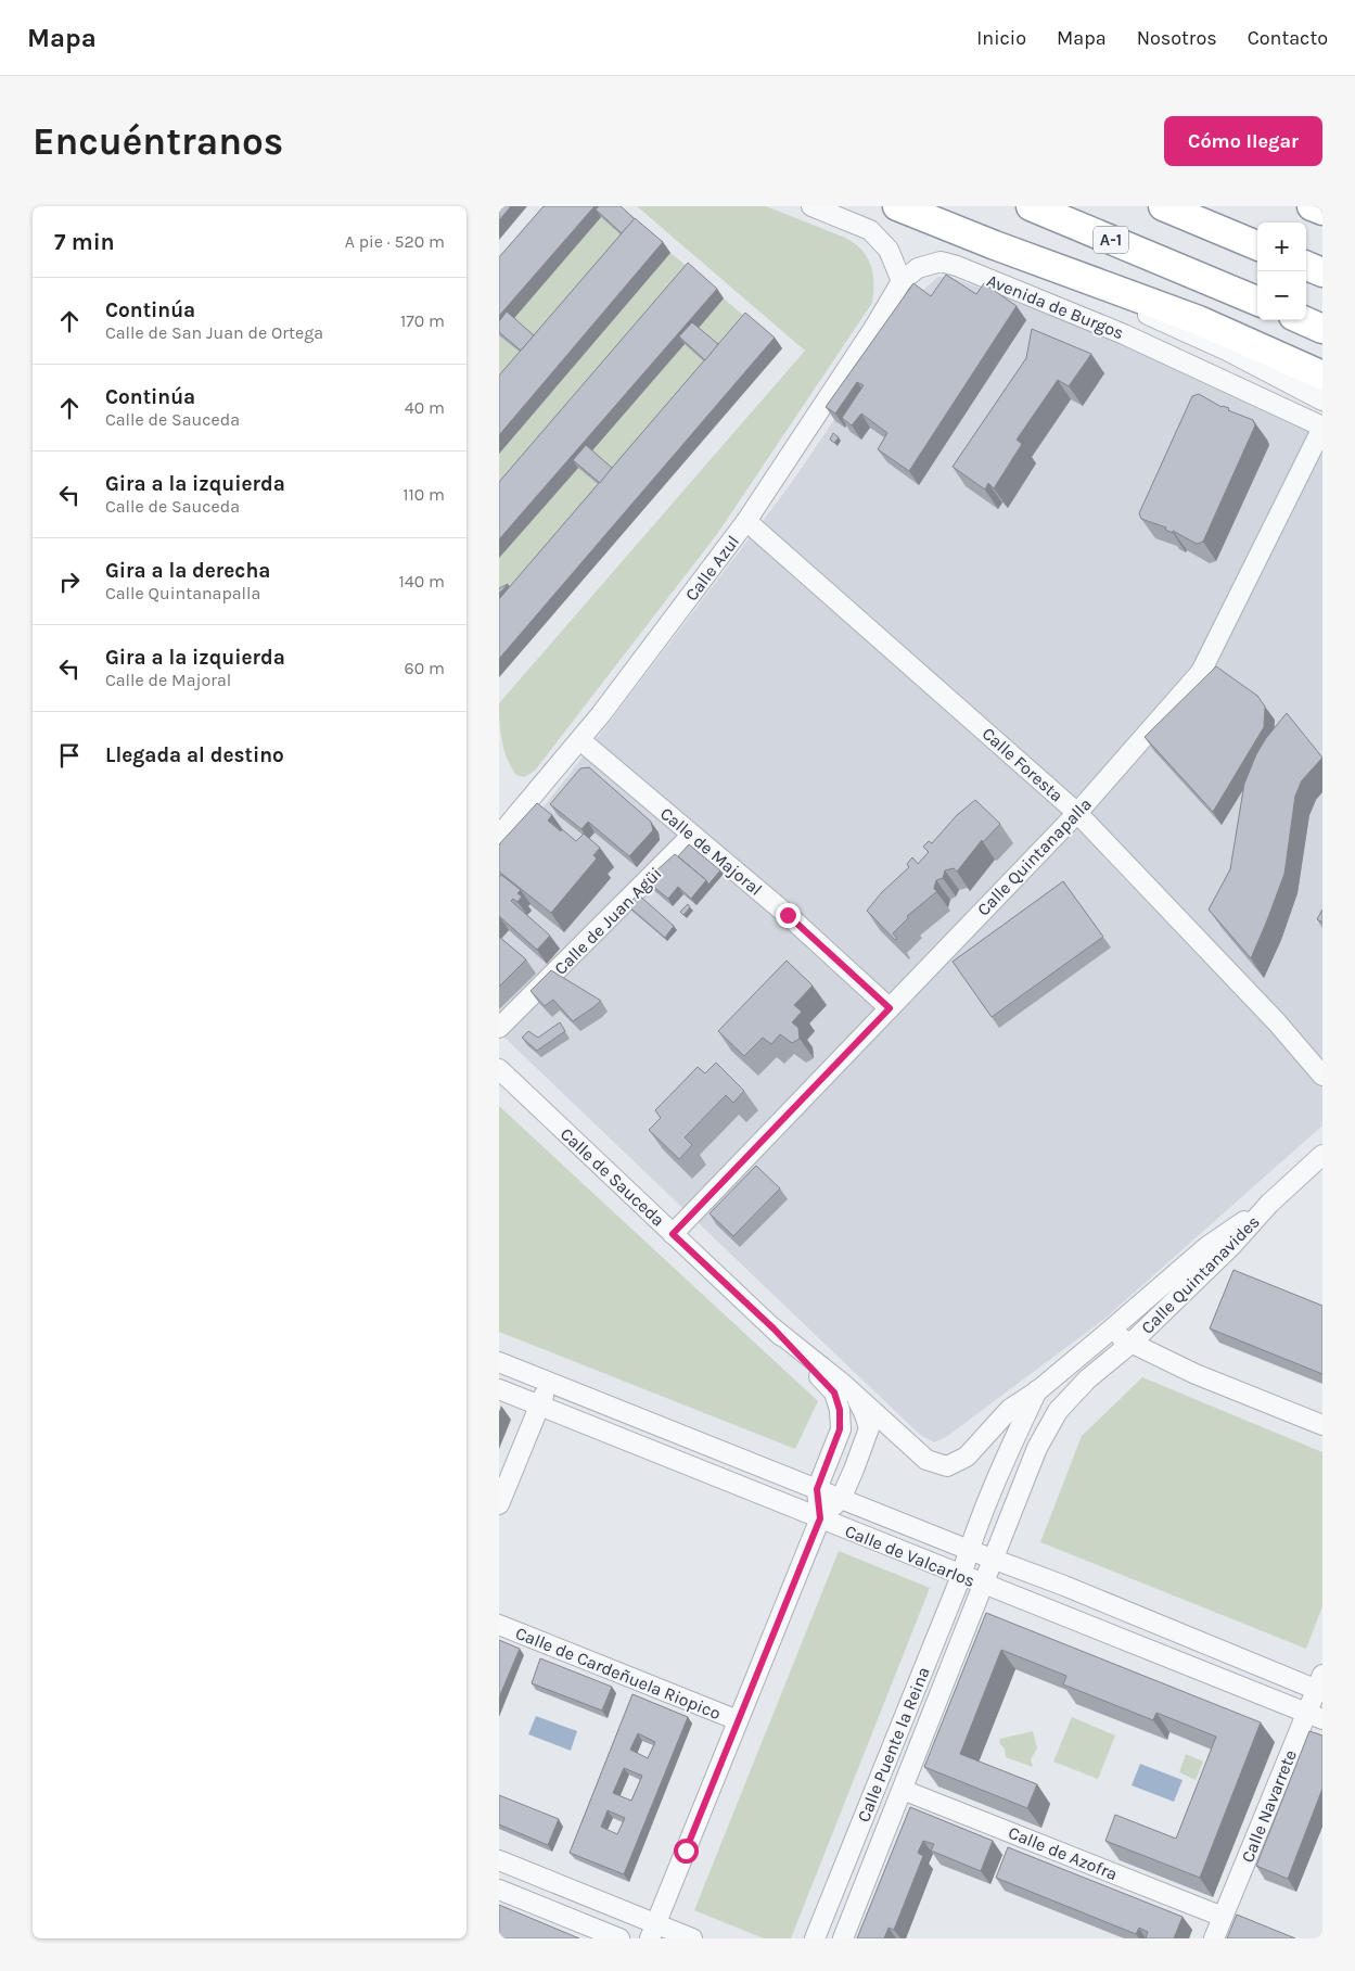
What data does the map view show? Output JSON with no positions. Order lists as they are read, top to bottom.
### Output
{
  "streets": {
    "highway": ["A-1"],
    "street": [
      "Avenida de Burgos",
      "Calle Azul",
      "Calle Foresta",
      "Calle de Majoral",
      "Calle Quintanapalla",
      "Calle de Juan Agüi",
      "Calle de Sauceda",
      "Calle Quintanavides",
      "Calle de Valcarlos",
      "Calle de Cardeñuela Riopico",
      "Calle Puente la Reina",
      "Calle Navarrete",
      "Calle de Azofra"
    ]
  },
  "crossings": [
    ["Avenida de Burgos", "Calle Azul"],
    ["Avenida de Burgos", "Calle Quintanapalla"],
    ["Calle Azul", "Calle Foresta"],
    ["Calle Azul", "Calle de Majoral"],
    ["Calle Foresta", "Calle Quintanapalla"],
    ["Calle de Majoral", "Calle Quintanapalla"],
    ["Calle de Majoral", "Calle de Juan Agüi"],
    ["Calle Quintanapalla", "Calle de Sauceda"],
    ["Calle de Sauceda", "Calle Quintanavides"],
    ["Calle de Sauceda", "Calle de Valcarlos"],
    ["Calle Quintanavides", "Calle de Valcarlos"],
    ["Calle Quintanavides", "Calle Puente la Reina"],
    ["Calle de Valcarlos", "Calle Puente la Reina"],
    ["Calle de Valcarlos", "Calle Navarrete"],
    ["Calle Puente la Reina", "Calle de Azofra"],
    ["Calle Navarrete", "Calle de Azofra"]
  ],
  "page": {
    "header": "Mapa",
    "nav": [
      "Inicio",
      "Mapa",
      "Nosotros",
      "Contacto"
    ],
    "buttons": "Cómo llegar",
    "title": "Encuéntranos",
    "heading": ["7 min", "A pie · 520 m"],
    "map_buttons": ["+", "−"],
    "list": [
      ["Continúa", "Calle de San Juan de Ortega", "170 m"],
      ["Continúa", "Calle de Sauceda", "40 m"],
      ["Gira a la izquierda", "Calle de Sauceda", "110 m"],
      ["Gira a la derecha", "Calle Quintanapalla", "140 m"],
      ["Gira a la izquierda", "Calle de Majoral", "60 m"],
      "Llegada al destino"
    ]
  }
}
